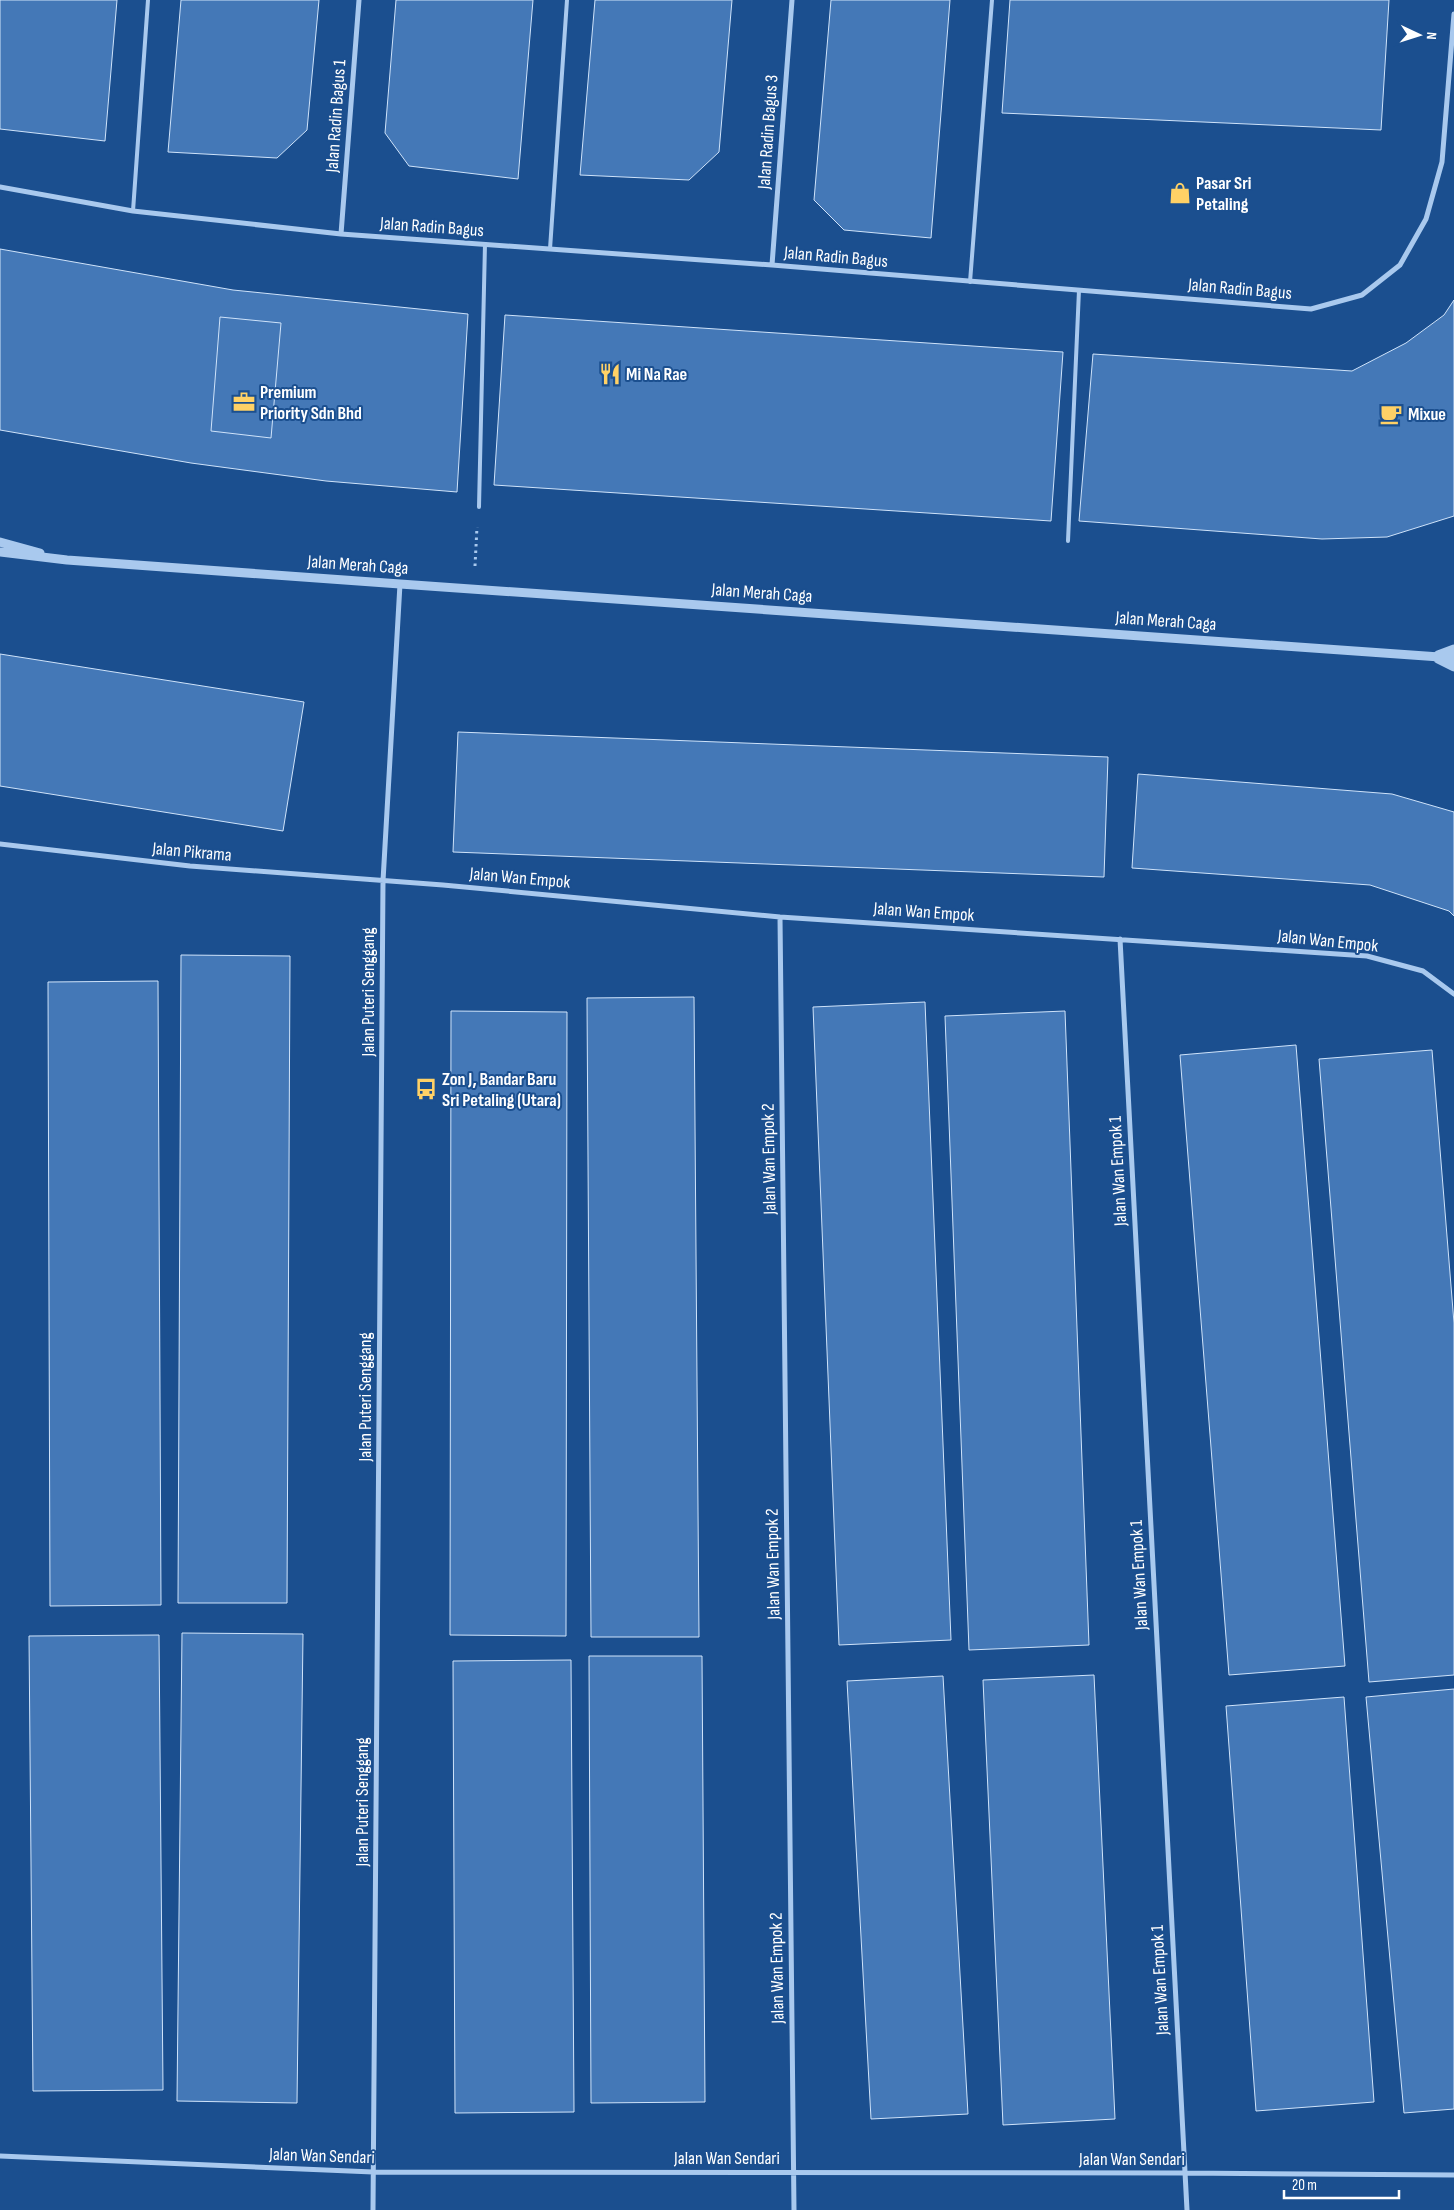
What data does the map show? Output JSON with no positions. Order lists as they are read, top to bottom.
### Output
{
  "streets": {
    "street": [
      "Jalan Radin Bagus 1",
      "Jalan Radin Bagus 3",
      "Jalan Radin Bagus",
      "Jalan Merah Caga",
      "Jalan Pikrama",
      "Jalan Wan Empok",
      "Jalan Puteri Senggang",
      "Jalan Wan Empok 2",
      "Jalan Wan Empok 1",
      "Jalan Wan Sendari"
    ]
  },
  "crossings": [
    ["Jalan Radin Bagus 1", "Jalan Radin Bagus"],
    ["Jalan Radin Bagus 3", "Jalan Radin Bagus"],
    ["Jalan Merah Caga", "Jalan Puteri Senggang"],
    ["Jalan Pikrama", "Jalan Wan Empok"],
    ["Jalan Pikrama", "Jalan Puteri Senggang"],
    ["Jalan Wan Empok", "Jalan Puteri Senggang"],
    ["Jalan Wan Empok", "Jalan Wan Empok 2"],
    ["Jalan Wan Empok", "Jalan Wan Empok 1"],
    ["Jalan Puteri Senggang", "Jalan Wan Sendari"],
    ["Jalan Wan Empok 2", "Jalan Wan Sendari"],
    ["Jalan Wan Empok 1", "Jalan Wan Sendari"]
  ],
  "places": {
    "shop": ["Pasar Sri Petaling"],
    "restaurant": ["Mi Na Rae"],
    "office": ["Premium Priority Sdn Bhd"],
    "cafe": ["Mixue"],
    "bus stop": ["Zon J, Bandar Baru Sri Petaling (Utara)"]
  },
  "scale_bar": "20 m",
  "north": "right"
}
